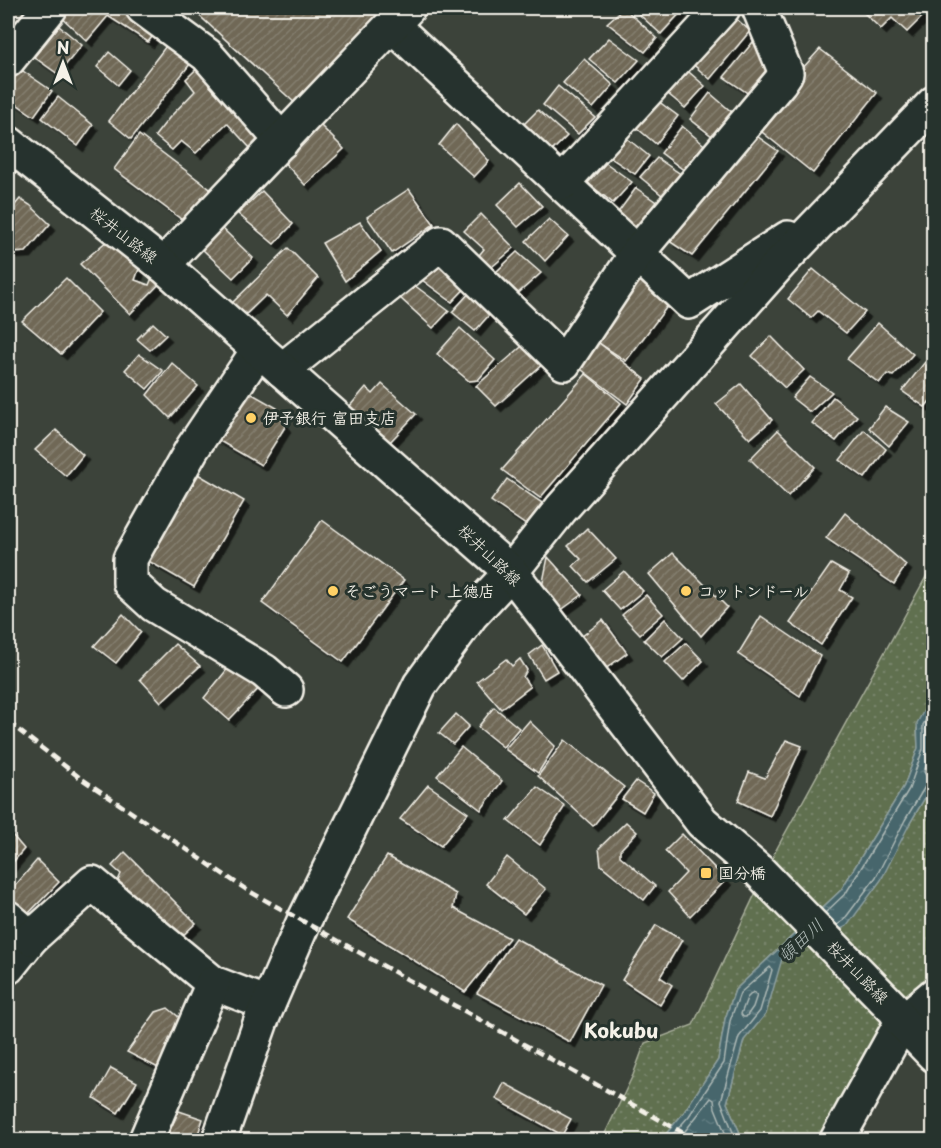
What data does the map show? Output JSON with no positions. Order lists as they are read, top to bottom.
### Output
{
  "streets": {
    "street": ["桜井山路線"]
  },
  "districts": ["Kokubu"],
  "water": ["頓田川"],
  "places": {
    "other": ["伊予銀行 富田支店", "そごうマート 上徳店", "コットンドール"],
    "transit": ["国分橋"]
  },
  "north": "top"
}
